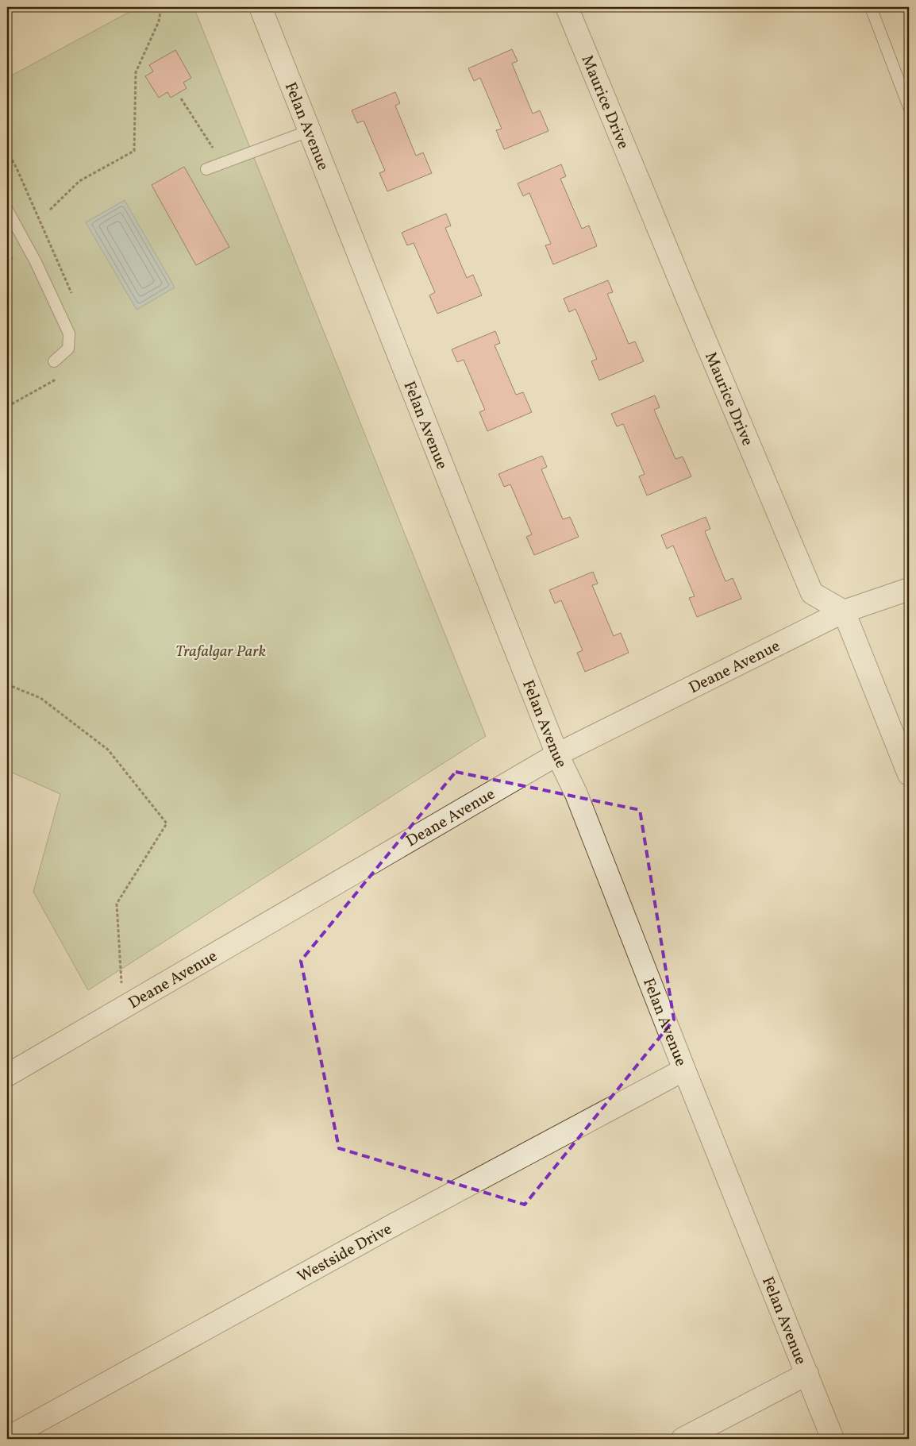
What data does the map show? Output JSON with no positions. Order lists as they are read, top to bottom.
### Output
{
  "streets": {
    "street": [
      "Maurice Drive",
      "Felan Avenue",
      "Deane Avenue",
      "Westside Drive"
    ]
  },
  "crossings": [
    ["Maurice Drive", "Deane Avenue"],
    ["Felan Avenue", "Deane Avenue"],
    ["Felan Avenue", "Westside Drive"]
  ],
  "parks": ["Trafalgar Park"]
}
